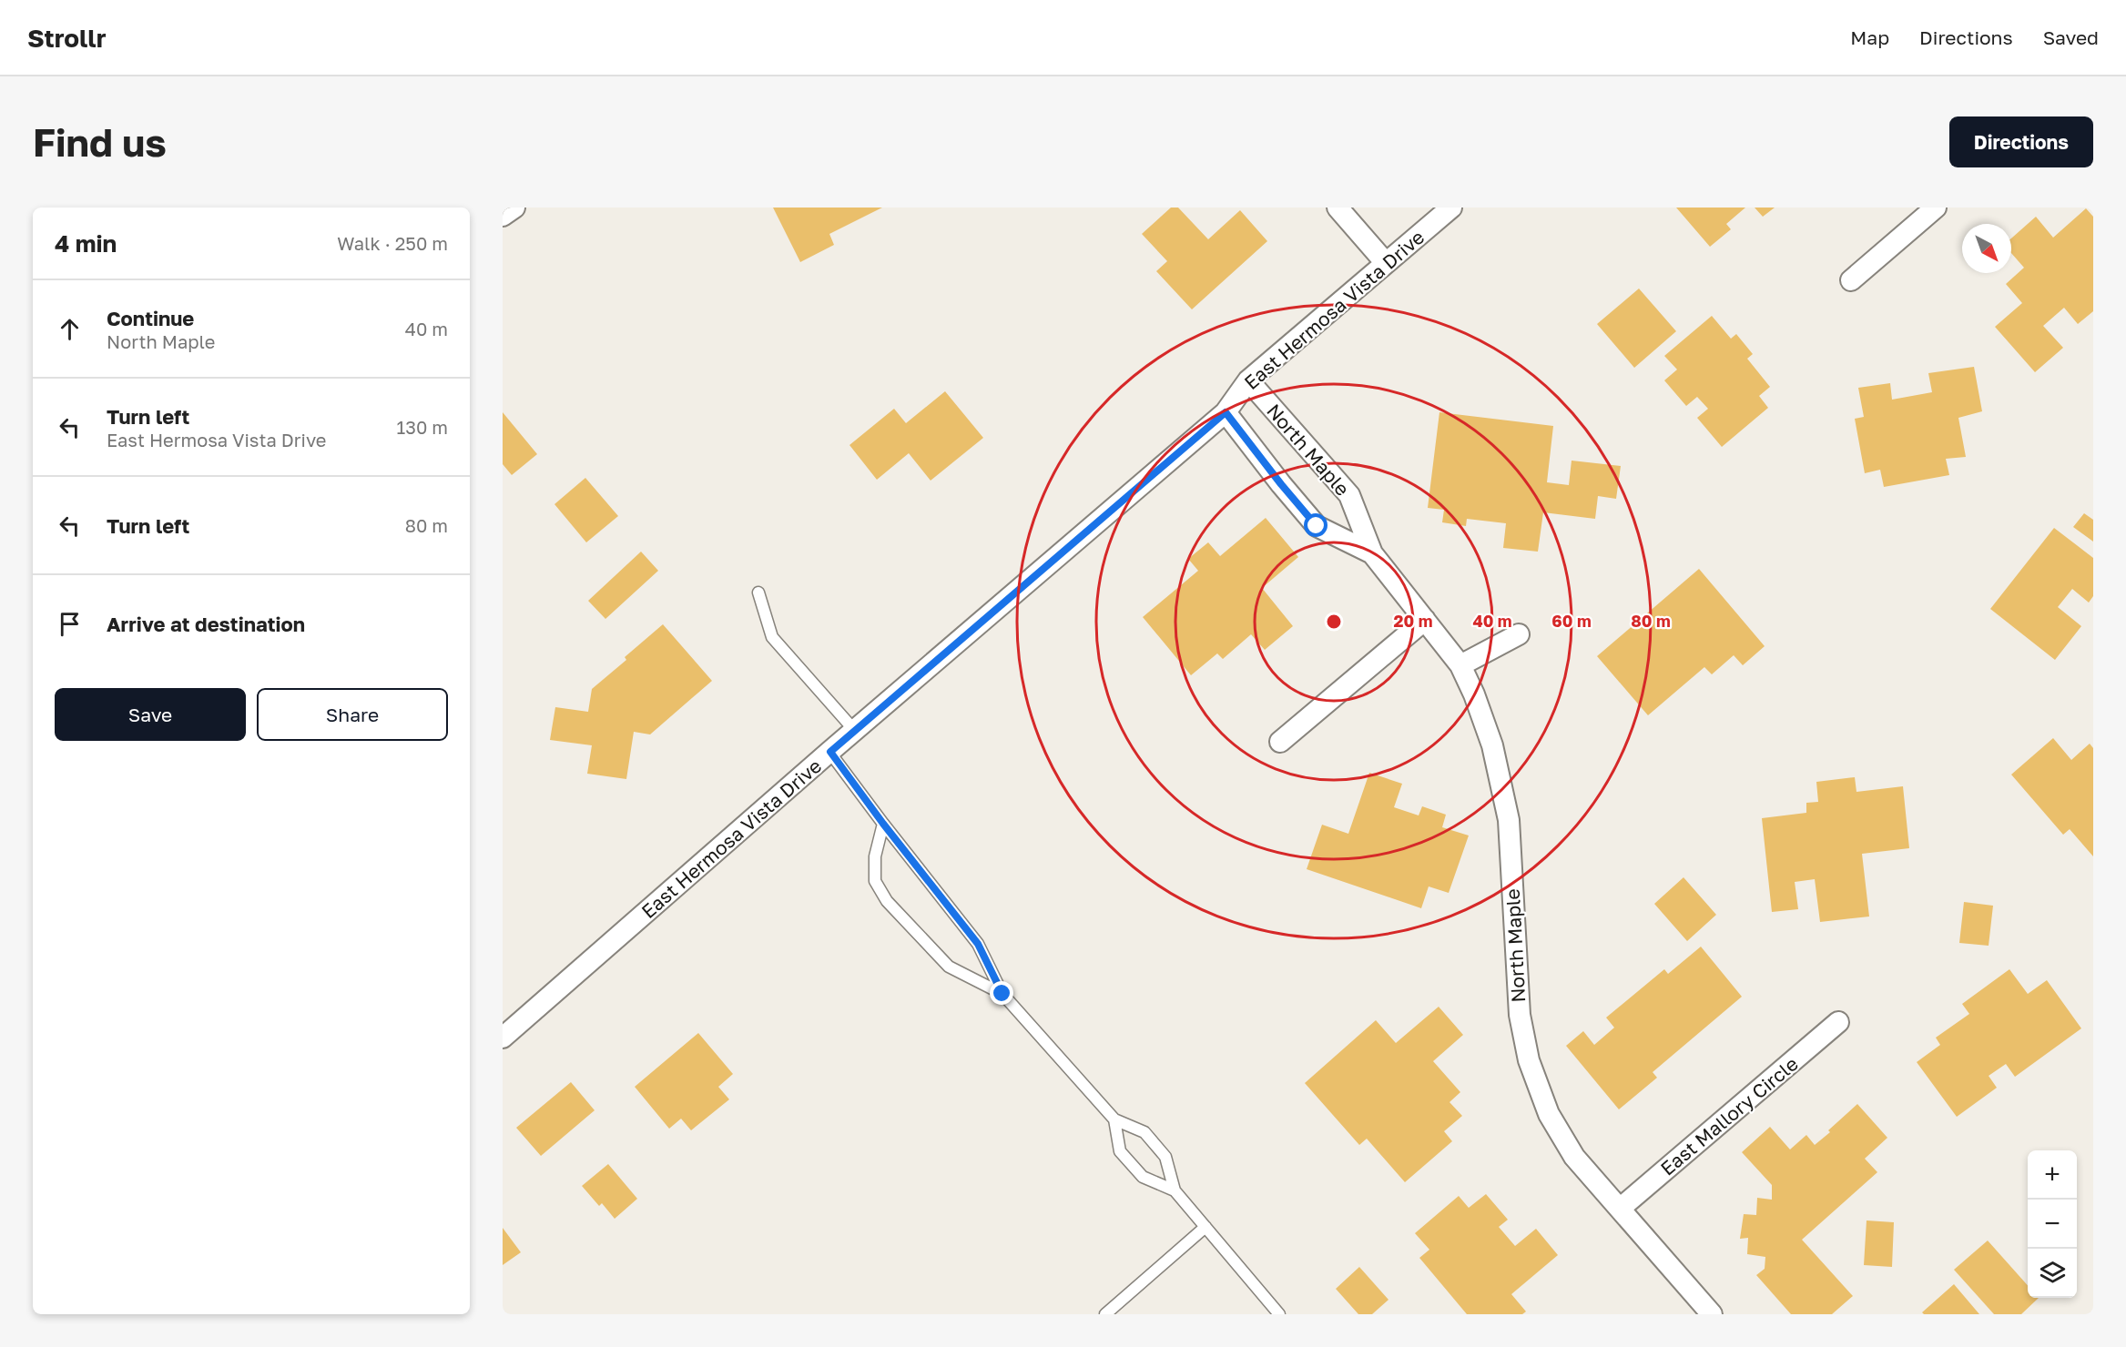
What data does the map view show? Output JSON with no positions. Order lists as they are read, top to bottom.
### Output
{
  "streets": {
    "street": ["East Hermosa Vista Drive", "North Maple", "East Mallory Circle"]
  },
  "crossings": [
    ["East Hermosa Vista Drive", "North Maple"],
    ["North Maple", "East Mallory Circle"]
  ],
  "north": "bottom right",
  "page": {
    "header": "Strollr",
    "nav": ["Map", "Directions", "Saved"],
    "buttons": [
      "Directions",
      ["Save", "Share"]
    ],
    "title": "Find us",
    "heading": ["4 min", "Walk · 250 m"],
    "list": [
      ["Continue", "North Maple", "40 m"],
      ["Turn left", "East Hermosa Vista Drive", "130 m"],
      ["Turn left", "80 m"],
      "Arrive at destination"
    ],
    "map_buttons": ["+", "−"]
  },
  "rings": [
    "20 m",
    "40 m",
    "60 m",
    "80 m"
  ]
}
